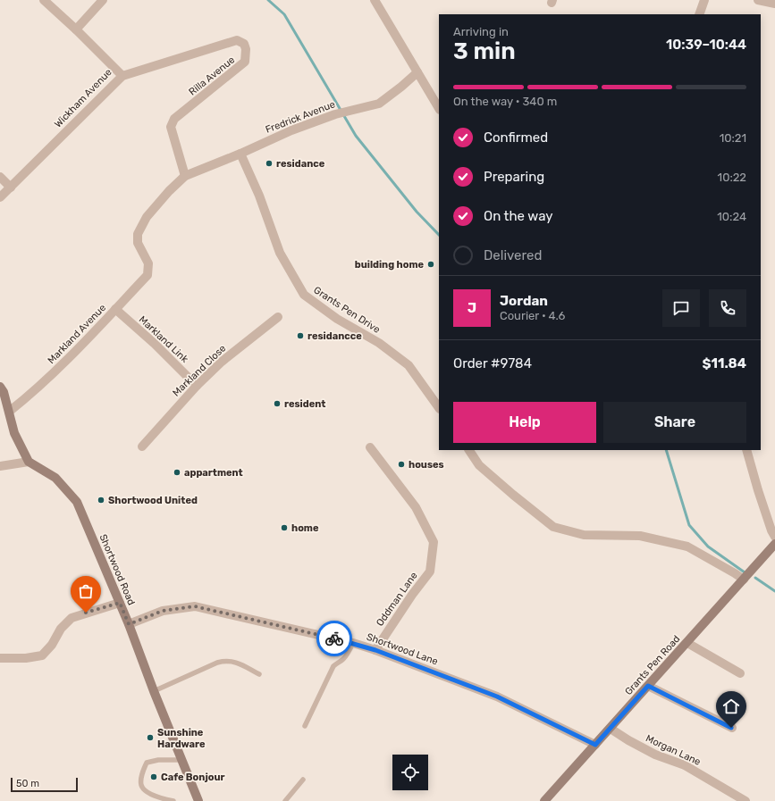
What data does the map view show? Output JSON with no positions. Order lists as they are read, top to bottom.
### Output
{
  "streets": {
    "main road": ["Shortwood Road", "Grants Pen Road"],
    "street": [
      "Rilla Avenue",
      "Wickham Avenue",
      "Fredrick Avenue",
      "Grants Pen Drive",
      "Markland Avenue",
      "Markland Link",
      "Markland Close",
      "Oddman Lane",
      "Shortwood Lane",
      "Morgan Lane"
    ]
  },
  "crossings": [
    ["Rilla Avenue", "Wickham Avenue"],
    ["Rilla Avenue", "Fredrick Avenue"],
    ["Rilla Avenue", "Markland Avenue"],
    ["Fredrick Avenue", "Grants Pen Drive"],
    ["Fredrick Avenue", "Markland Avenue"],
    ["Markland Avenue", "Markland Link"],
    ["Markland Link", "Markland Close"],
    ["Shortwood Road", "Shortwood Lane"],
    ["Oddman Lane", "Shortwood Lane"],
    ["Shortwood Lane", "Grants Pen Road"],
    ["Grants Pen Road", "Morgan Lane"]
  ],
  "places": [
    "residance",
    "building home",
    "residancce",
    "resident",
    "houses",
    "appartment",
    "Shortwood United",
    "home",
    "Sunshine Hardware",
    "Cafe Bonjour"
  ],
  "scale_bar": "50 m",
  "page": {
    "heading": ["3 min", "Arriving in", "10:39–10:44"],
    "panel": [
      "Jordan",
      "Courier · 4.6",
      "Order #9784",
      "$11.84"
    ],
    "bar": "On the way · 340 m",
    "list": [
      ["Confirmed", "10:21"],
      ["Preparing", "10:22"],
      ["On the way", "10:24"],
      "Delivered"
    ],
    "round": "J",
    "buttons": ["Help", "Share"],
    "scale": "50 m"
  }
}
